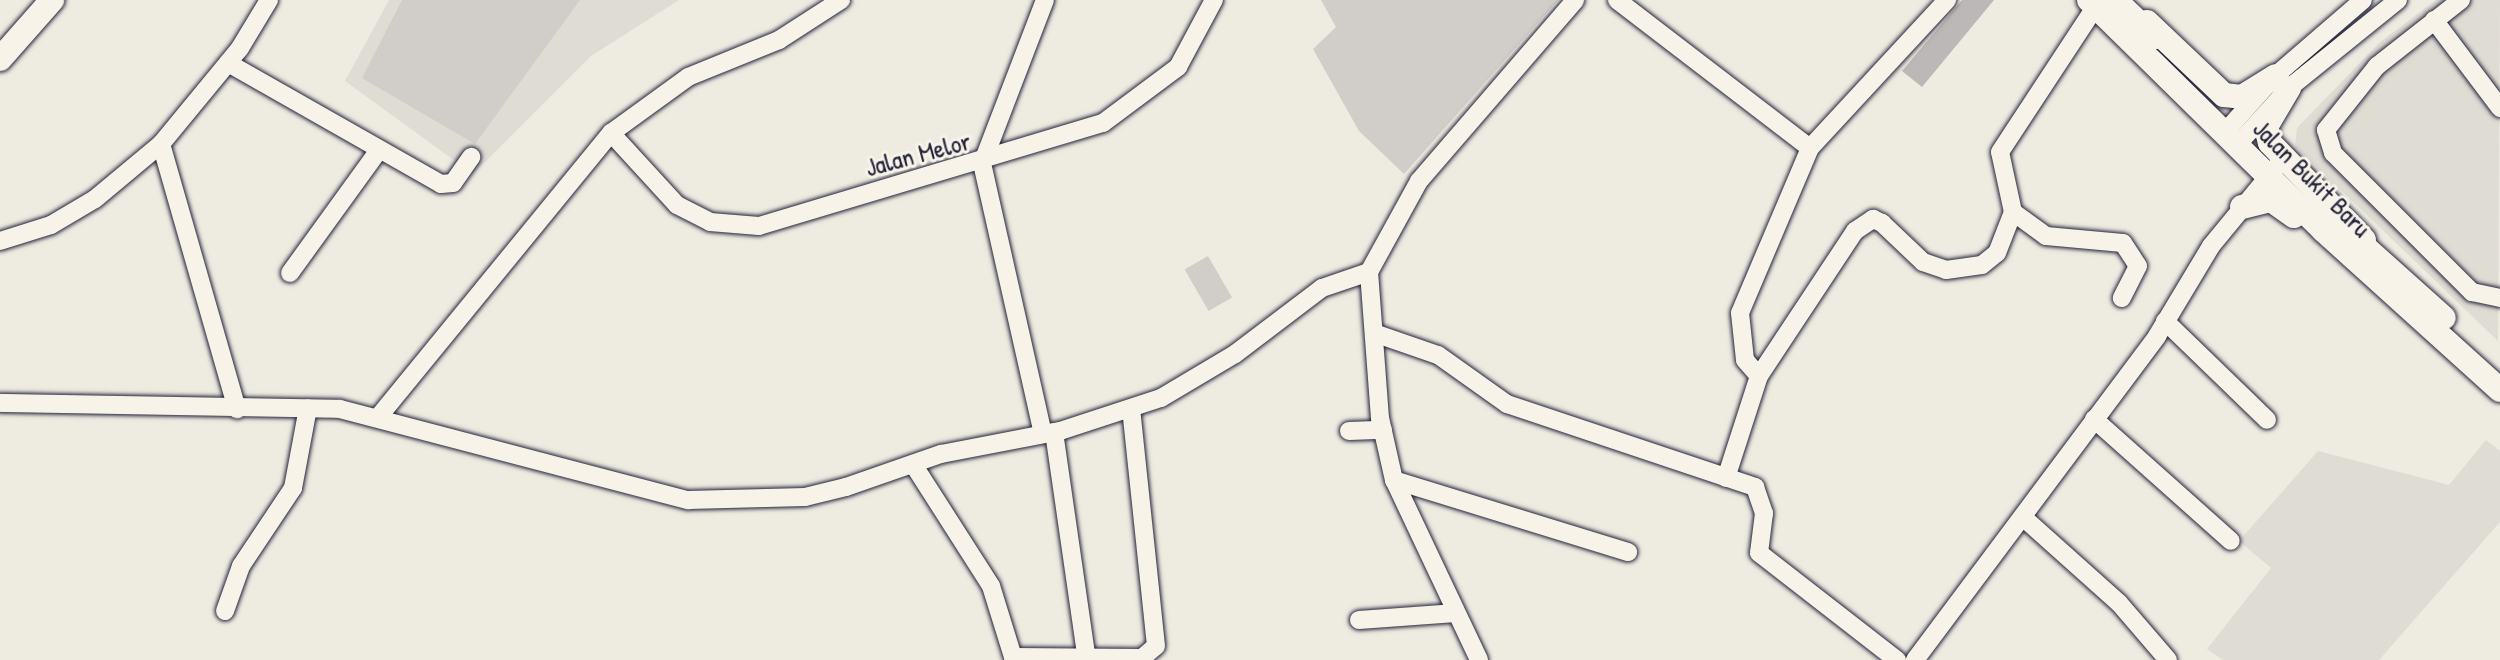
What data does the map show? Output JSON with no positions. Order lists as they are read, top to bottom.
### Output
{
  "streets": {
    "main road": ["Jalan Bukit Baru"],
    "street": ["Jalan Melor"]
  }
}
